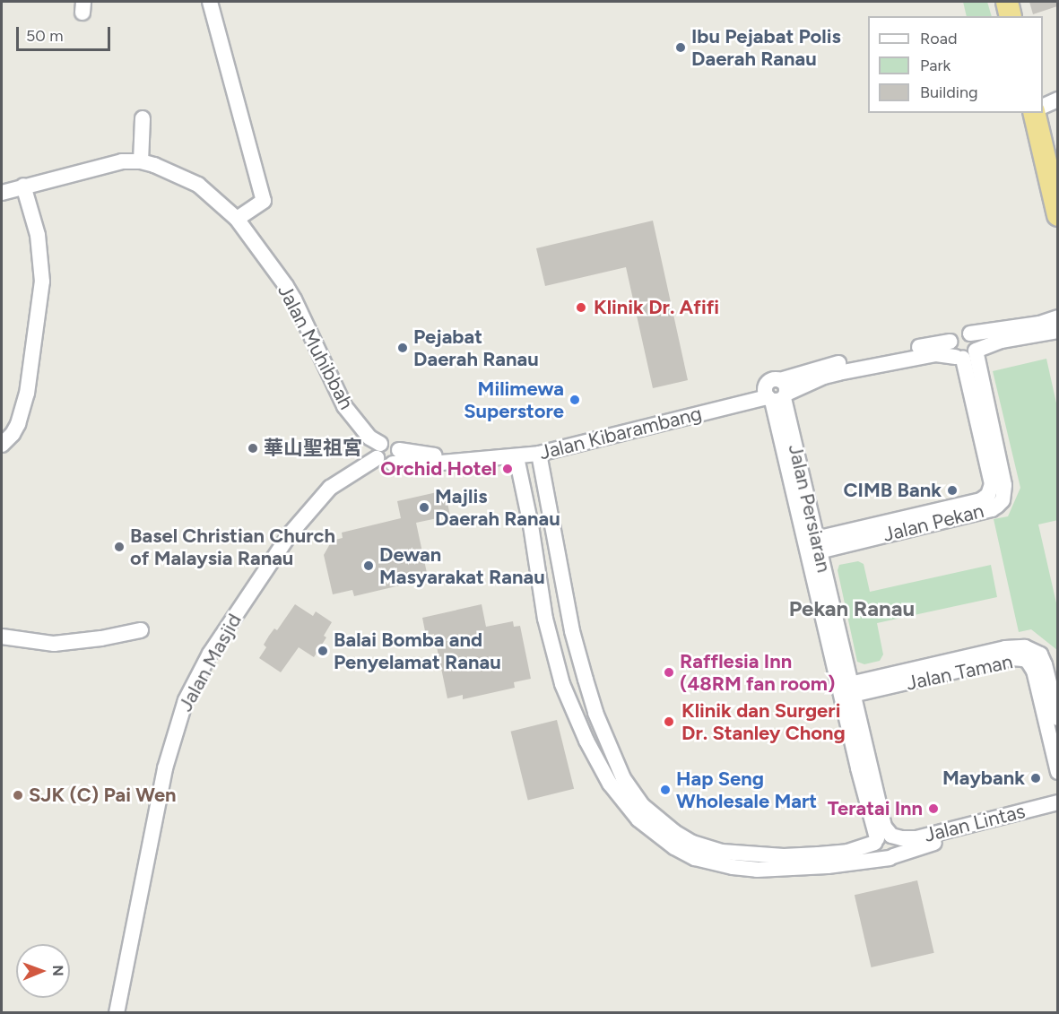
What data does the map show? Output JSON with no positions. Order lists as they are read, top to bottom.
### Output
{
  "streets": {
    "street": [
      "Jalan Muhibbah",
      "Jalan Kibarambang",
      "Jalan Persiaran",
      "Jalan Pekan",
      "Jalan Masjid",
      "Jalan Taman",
      "Jalan Lintas"
    ]
  },
  "crossings": [
    ["Jalan Muhibbah", "Jalan Masjid"],
    ["Jalan Kibarambang", "Jalan Persiaran"],
    ["Jalan Kibarambang", "Jalan Pekan"],
    ["Jalan Kibarambang", "Jalan Lintas"],
    ["Jalan Persiaran", "Jalan Pekan"],
    ["Jalan Persiaran", "Jalan Taman"],
    ["Jalan Persiaran", "Jalan Lintas"]
  ],
  "districts": ["Pekan Ranau"],
  "places": [
    "Ibu Pejabat Polis Daerah Ranau",
    "Klinik Dr. Afifi",
    "Pejabat Daerah Ranau",
    "Milimewa Superstore",
    "華山聖祖宮",
    "Orchid Hotel",
    "CIMB Bank",
    "Majlis Daerah Ranau",
    "Basel Christian Church of Malaysia Ranau",
    "Dewan Masyarakat Ranau",
    "Balai Bomba and Penyelamat Ranau",
    "Rafflesia Inn (48RM fan room)",
    "Klinik dan Surgeri Dr. Stanley Chong",
    "Maybank",
    "Hap Seng Wholesale Mart",
    "SJK (C) Pai Wen",
    "Teratai Inn"
  ],
  "legend": ["Road", "Park", "Building"],
  "scale_bar": "50 m",
  "north": "right"
}
